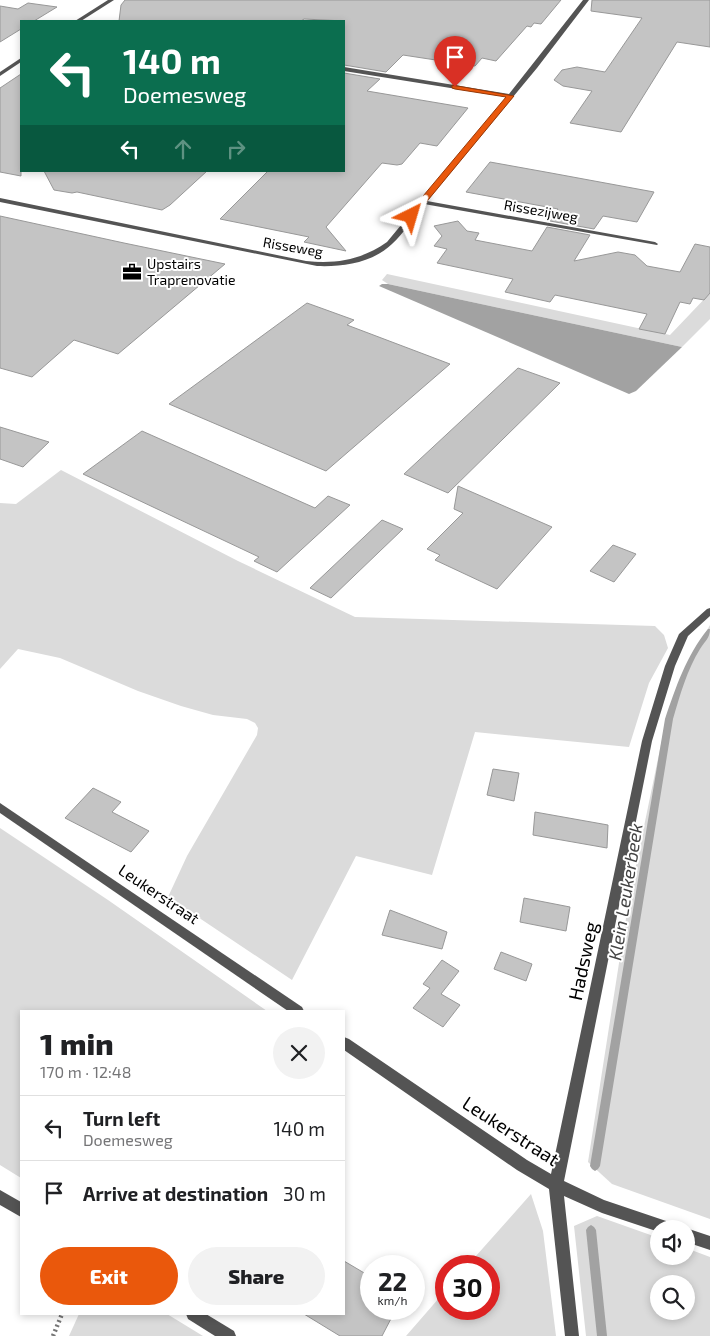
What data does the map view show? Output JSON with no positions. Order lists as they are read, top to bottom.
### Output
{
  "streets": {
    "street": [
      "Rissezijweg",
      "Risseweg",
      "Leukerstraat",
      "Hadsweg"
    ]
  },
  "crossings": [
    ["Rissezijweg", "Risseweg"],
    ["Leukerstraat", "Hadsweg"]
  ],
  "water": ["Klein Leukerbeek"],
  "places": {
    "office": ["Upstairs Traprenovatie"]
  },
  "page": {
    "turn": ["140 m", "Doemesweg"],
    "heading": ["1 min", "170 m · 12:48"],
    "list": [
      {
        "name": "Turn left",
        "note": "Doemesweg",
        "value": "140 m"
      },
      {
        "name": "Arrive at destination",
        "value": "30 m"
      }
    ],
    "buttons": ["Exit", "Share"],
    "speed": "22 km/h",
    "limit": "30"
  }
}
